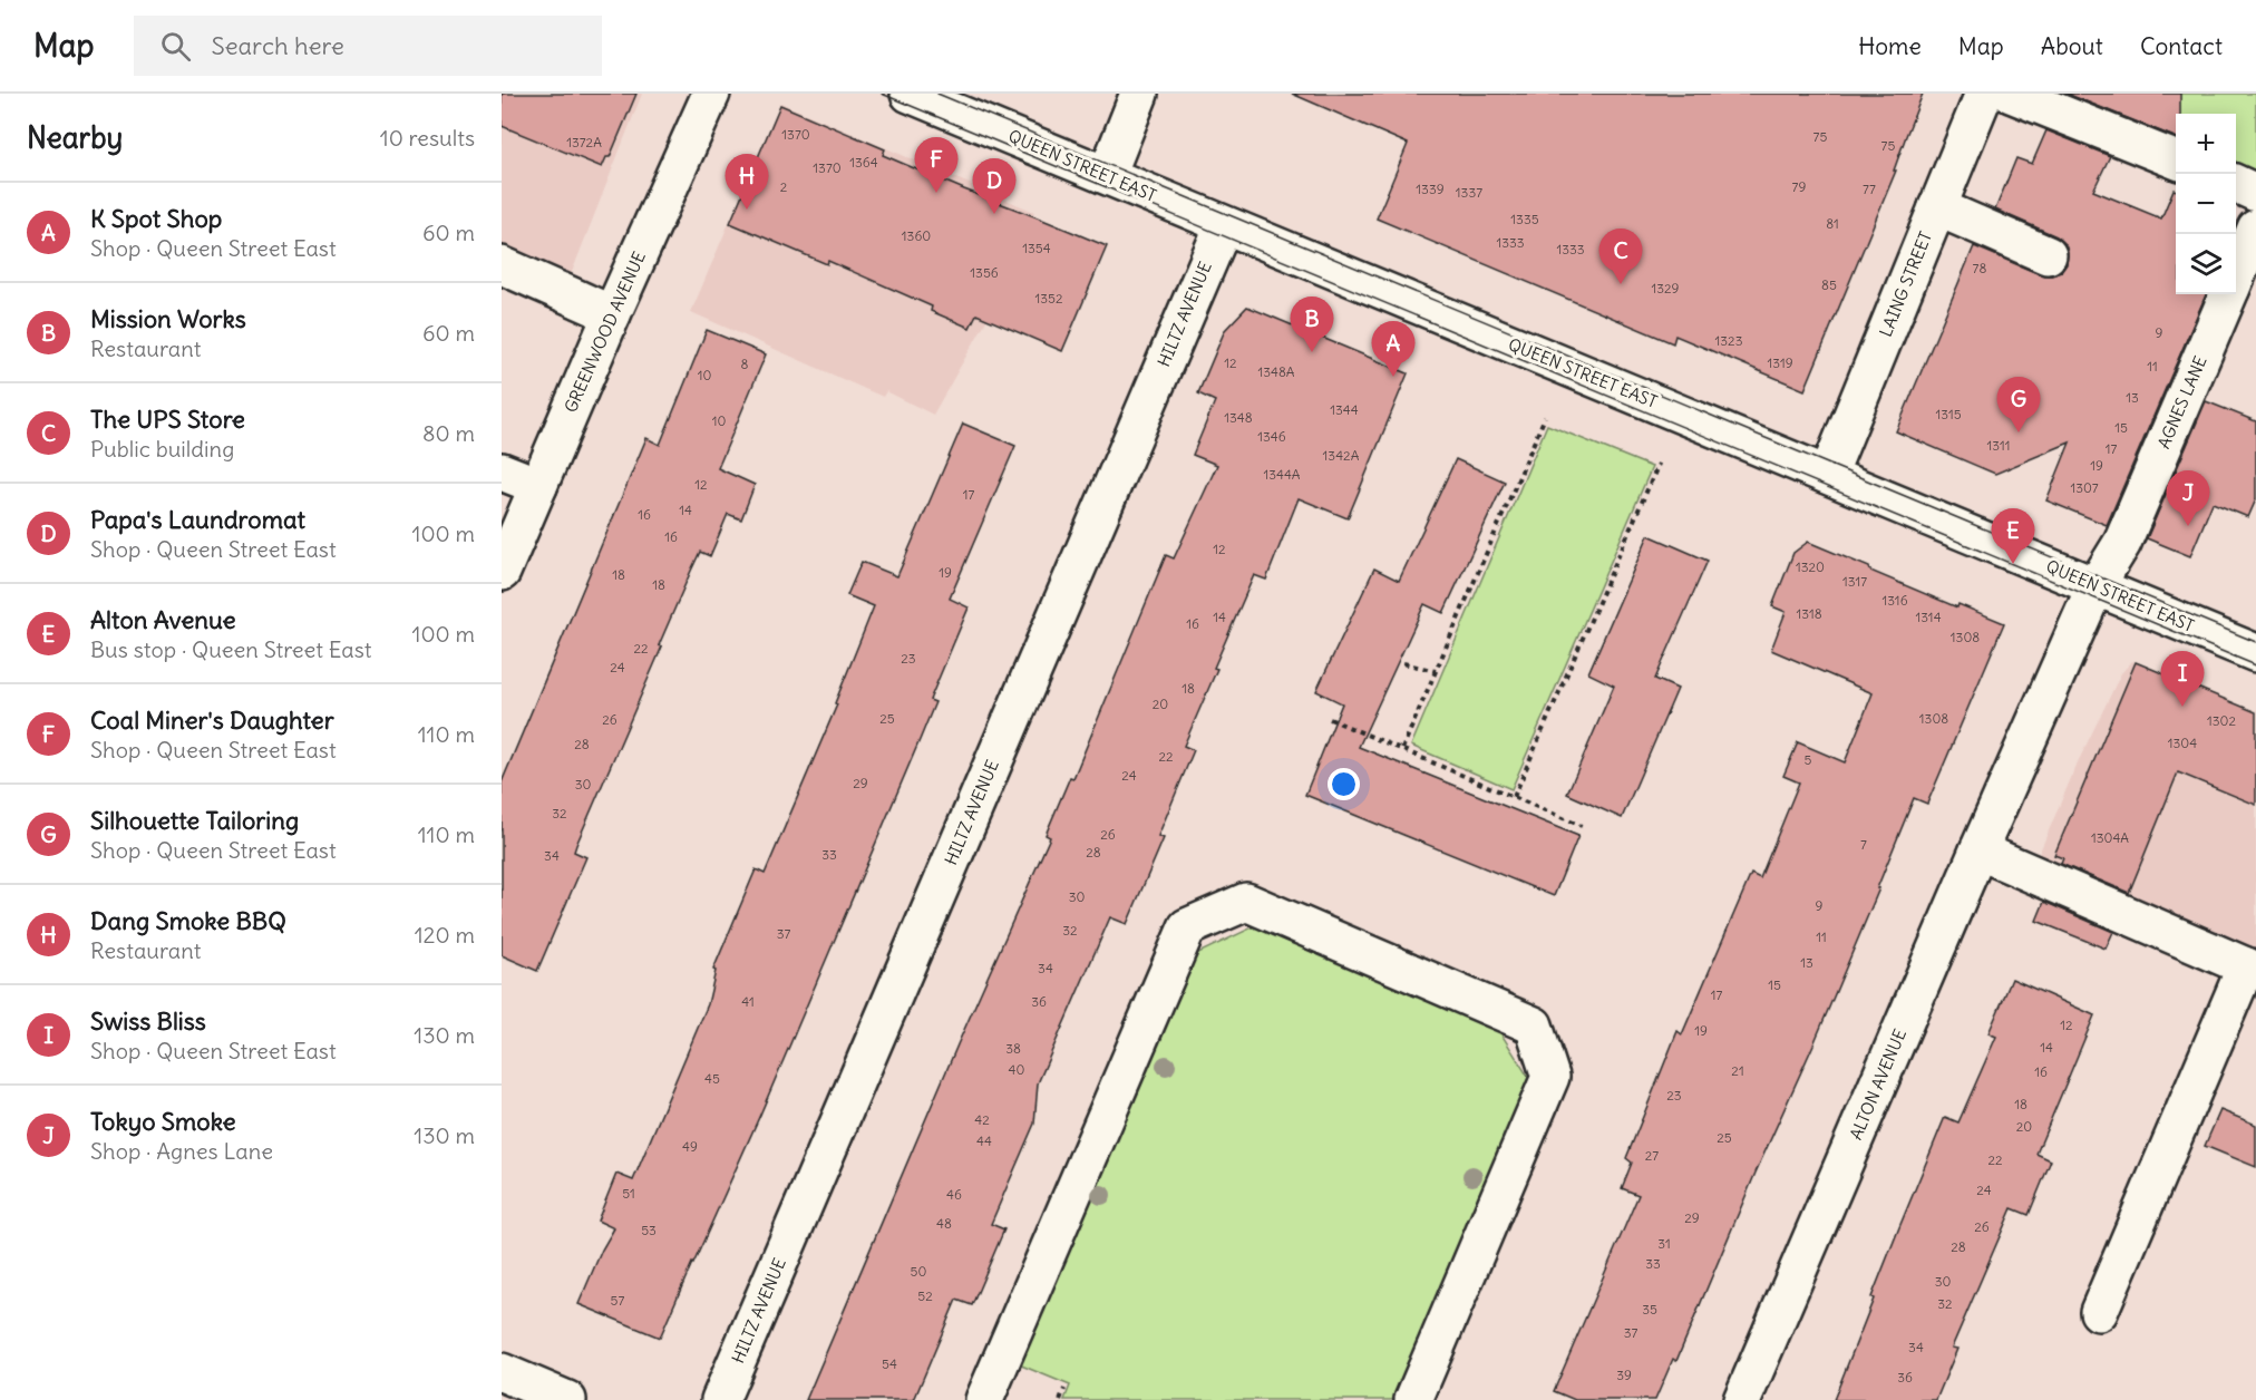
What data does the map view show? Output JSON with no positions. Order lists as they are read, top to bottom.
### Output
{
  "streets": {
    "street": [
      "QUEEN STREET EAST",
      "LAING STREET",
      "HILTZ AVENUE",
      "GREENWOOD AVENUE",
      "AGNES LANE",
      "ALTON AVENUE"
    ]
  },
  "crossings": [
    ["QUEEN STREET EAST", "LAING STREET"],
    ["QUEEN STREET EAST", "HILTZ AVENUE"],
    ["QUEEN STREET EAST", "AGNES LANE"],
    ["QUEEN STREET EAST", "ALTON AVENUE"],
    ["AGNES LANE", "ALTON AVENUE"]
  ],
  "house_numbers": [
    "1370",
    "75",
    "1372A",
    "75",
    "1364",
    "1370",
    "2",
    "79",
    "1339",
    "77",
    "1337",
    "1335",
    "81",
    "1360",
    "1333",
    "1354",
    "1333",
    "78",
    "1356",
    "85",
    "1329",
    "1352",
    "9",
    "1323",
    "12",
    "1319",
    "8",
    "11",
    "1348A",
    "10",
    "13",
    "1344",
    "1315",
    "1348",
    "10",
    "15",
    "1346",
    "1311",
    "17",
    "1342A",
    "19",
    "1344A",
    "12",
    "1307",
    "17",
    "14",
    "16",
    "16",
    "12",
    "1320",
    "19",
    "18",
    "1317",
    "18",
    "1316",
    "1318",
    "14",
    "1314",
    "16",
    "1308",
    "22",
    "23",
    "24",
    "18",
    "20",
    "25",
    "1308",
    "26",
    "1302",
    "1304",
    "28",
    "22",
    "5",
    "24",
    "29",
    "30",
    "32",
    "26",
    "1304A",
    "7",
    "28",
    "33",
    "34",
    "30",
    "9",
    "32",
    "37",
    "11",
    "13",
    "34",
    "15",
    "17",
    "41",
    "36",
    "12",
    "19",
    "14",
    "38",
    "40",
    "21",
    "16",
    "45",
    "23",
    "18",
    "42",
    "20",
    "25",
    "44",
    "49",
    "27",
    "22",
    "24",
    "51",
    "46",
    "29",
    "48",
    "26",
    "53",
    "31",
    "28",
    "33",
    "50",
    "30",
    "52",
    "57",
    "32",
    "35",
    "37",
    "34",
    "54",
    "39",
    "36"
  ],
  "page": {
    "header": "Map",
    "search": "Search here",
    "nav": [
      "Home",
      "Map",
      "About",
      "Contact"
    ],
    "heading": ["Nearby", "10 results"],
    "map_buttons": ["+", "−"],
    "pins": [
      "F",
      "H",
      "D",
      "C",
      "B",
      "A",
      "G",
      "J",
      "E",
      "I"
    ],
    "list": [
      {
        "mark": "A",
        "name": "K Spot Shop",
        "note": "Shop · Queen Street East",
        "value": "60 m"
      },
      {
        "mark": "B",
        "name": "Mission Works",
        "note": "Restaurant",
        "value": "60 m"
      },
      {
        "mark": "C",
        "name": "The UPS Store",
        "note": "Public building",
        "value": "80 m"
      },
      {
        "mark": "D",
        "name": "Papa's Laundromat",
        "note": "Shop · Queen Street East",
        "value": "100 m"
      },
      {
        "mark": "E",
        "name": "Alton Avenue",
        "note": "Bus stop · Queen Street East",
        "value": "100 m"
      },
      {
        "mark": "F",
        "name": "Coal Miner's Daughter",
        "note": "Shop · Queen Street East",
        "value": "110 m"
      },
      {
        "mark": "G",
        "name": "Silhouette Tailoring",
        "note": "Shop · Queen Street East",
        "value": "110 m"
      },
      {
        "mark": "H",
        "name": "Dang Smoke BBQ",
        "note": "Restaurant",
        "value": "120 m"
      },
      {
        "mark": "I",
        "name": "Swiss Bliss",
        "note": "Shop · Queen Street East",
        "value": "130 m"
      },
      {
        "mark": "J",
        "name": "Tokyo Smoke",
        "note": "Shop · Agnes Lane",
        "value": "130 m"
      }
    ]
  }
}
